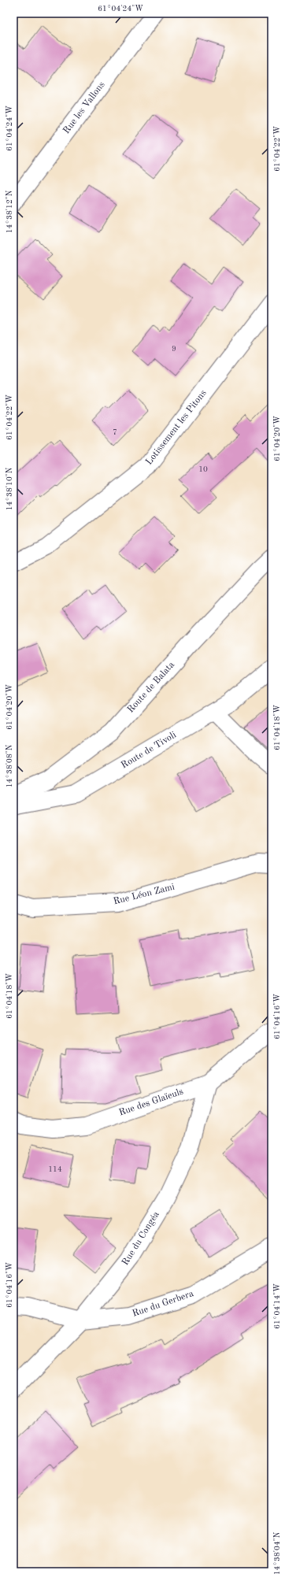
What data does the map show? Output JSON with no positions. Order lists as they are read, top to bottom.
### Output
{
  "streets": {
    "street": [
      "Rue les Vallons",
      "Lotissement les Pitons",
      "Route de Balata",
      "Route de Tivoli",
      "Rue Léon Zami",
      "Rue des Glaïeuls",
      "Rue du Congéa",
      "Rue du Gerbera"
    ]
  },
  "crossings": [
    ["Rue des Glaïeuls", "Rue du Congéa"],
    ["Rue du Congéa", "Rue du Gerbera"]
  ],
  "house_numbers": [
    "9",
    "7",
    "10",
    "114"
  ],
  "coordinates": [
    "61°04'24\"W",
    "61°04'22\"W",
    "14°38'12\"N",
    "61°04'20\"W",
    "14°38'10\"N",
    "61°04'18\"W",
    "14°38'08\"N",
    "61°04'16\"W",
    "61°04'14\"W",
    "14°38'04\"N"
  ]
}
